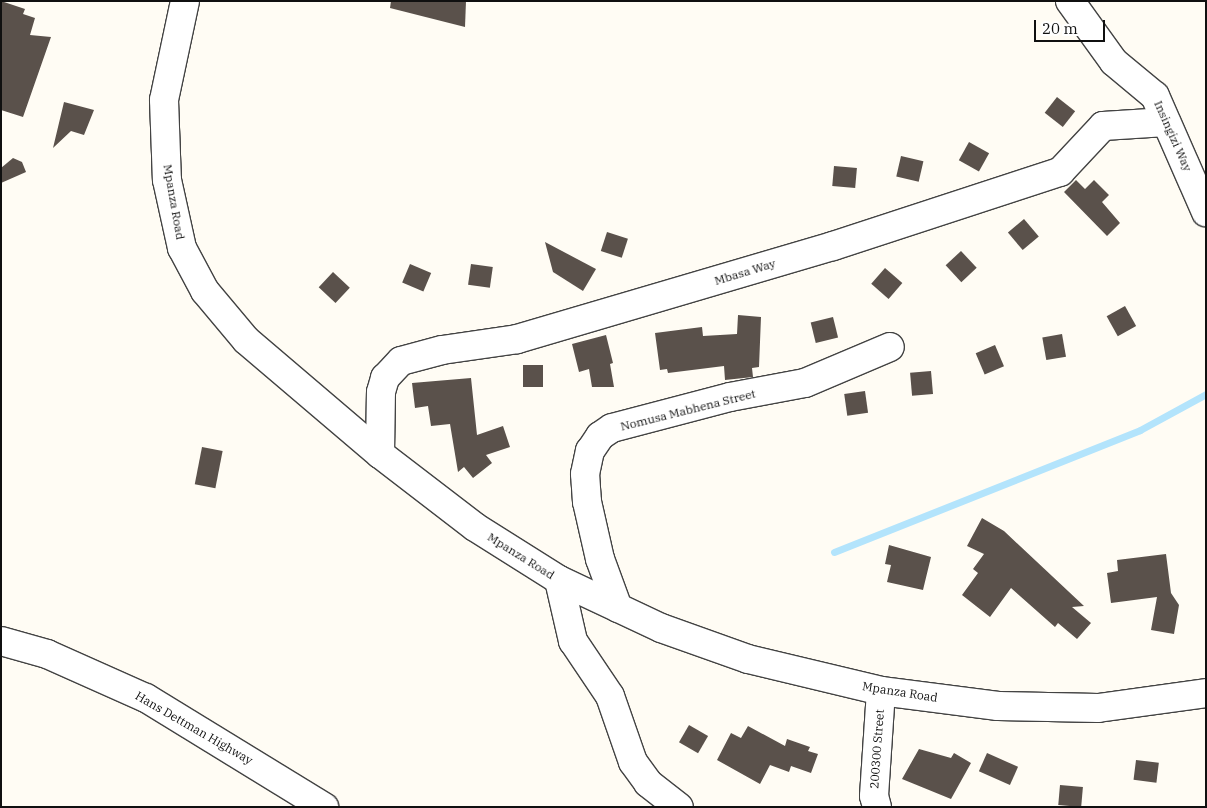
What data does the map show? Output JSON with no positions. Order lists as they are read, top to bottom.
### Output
{
  "streets": {
    "street": [
      "Insingizi Way",
      "Mpanza Road",
      "Mbasa Way",
      "Nomusa Mabhena Street",
      "Hans Dettman Highway",
      "200300 Street"
    ]
  },
  "crossings": [
    ["Insingizi Way", "Mbasa Way"],
    ["Mpanza Road", "Mbasa Way"],
    ["Mpanza Road", "Nomusa Mabhena Street"],
    ["Mpanza Road", "200300 Street"]
  ],
  "scale_bar": "20 m"
}
